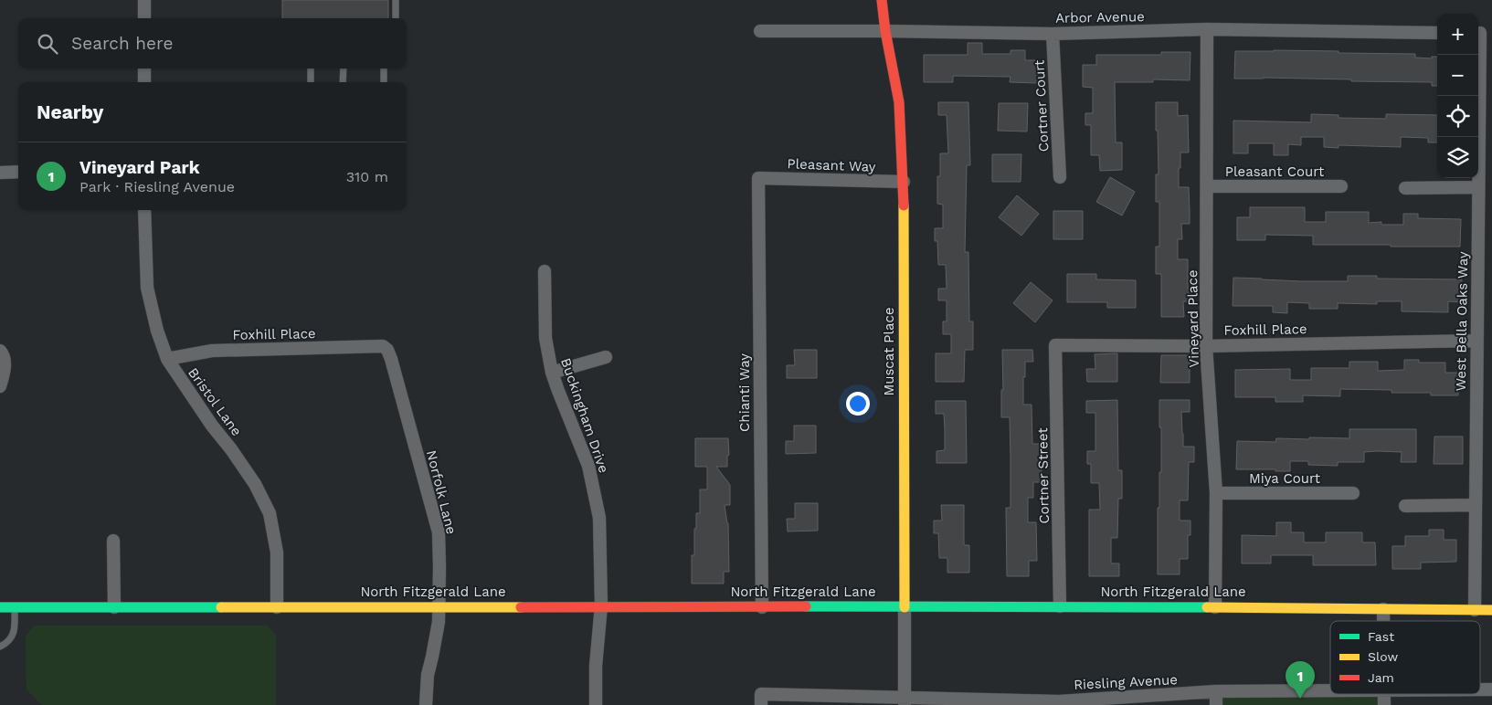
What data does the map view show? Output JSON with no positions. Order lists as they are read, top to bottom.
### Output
{
  "streets": {
    "street": [
      "Arbor Avenue",
      "Cortner Court",
      "Pleasant Way",
      "Pleasant Court",
      "Vineyard Place",
      "West Bella Oaks Way",
      "Foxhill Place",
      "Muscat Place",
      "Chianti Way",
      "Bristol Lane",
      "Buckingham Drive",
      "Cortner Street",
      "Miya Court",
      "Norfolk Lane",
      "North Fitzgerald Lane",
      "Riesling Avenue"
    ]
  },
  "crossings": [
    ["Arbor Avenue", "Cortner Court"],
    ["Arbor Avenue", "Vineyard Place"],
    ["Arbor Avenue", "Muscat Place"],
    ["Pleasant Way", "Muscat Place"],
    ["Pleasant Way", "Chianti Way"],
    ["Pleasant Court", "Vineyard Place"],
    ["Vineyard Place", "Foxhill Place"],
    ["Vineyard Place", "Miya Court"],
    ["Vineyard Place", "North Fitzgerald Lane"],
    ["West Bella Oaks Way", "Foxhill Place"],
    ["West Bella Oaks Way", "North Fitzgerald Lane"],
    ["Foxhill Place", "Bristol Lane"],
    ["Foxhill Place", "Cortner Street"],
    ["Foxhill Place", "Norfolk Lane"],
    ["Muscat Place", "North Fitzgerald Lane"],
    ["Muscat Place", "Riesling Avenue"],
    ["Chianti Way", "North Fitzgerald Lane"],
    ["Bristol Lane", "North Fitzgerald Lane"],
    ["Buckingham Drive", "North Fitzgerald Lane"],
    ["Cortner Street", "North Fitzgerald Lane"],
    ["Norfolk Lane", "North Fitzgerald Lane"]
  ],
  "legend": ["Fast", "Slow", "Jam"],
  "page": {
    "map_buttons": ["+", "−"],
    "search": "Search here",
    "heading": "Nearby",
    "list": [
      {
        "mark": "1",
        "name": "Vineyard Park",
        "note": "Park · Riesling Avenue",
        "value": "310 m"
      }
    ],
    "pins": "1"
  }
}
